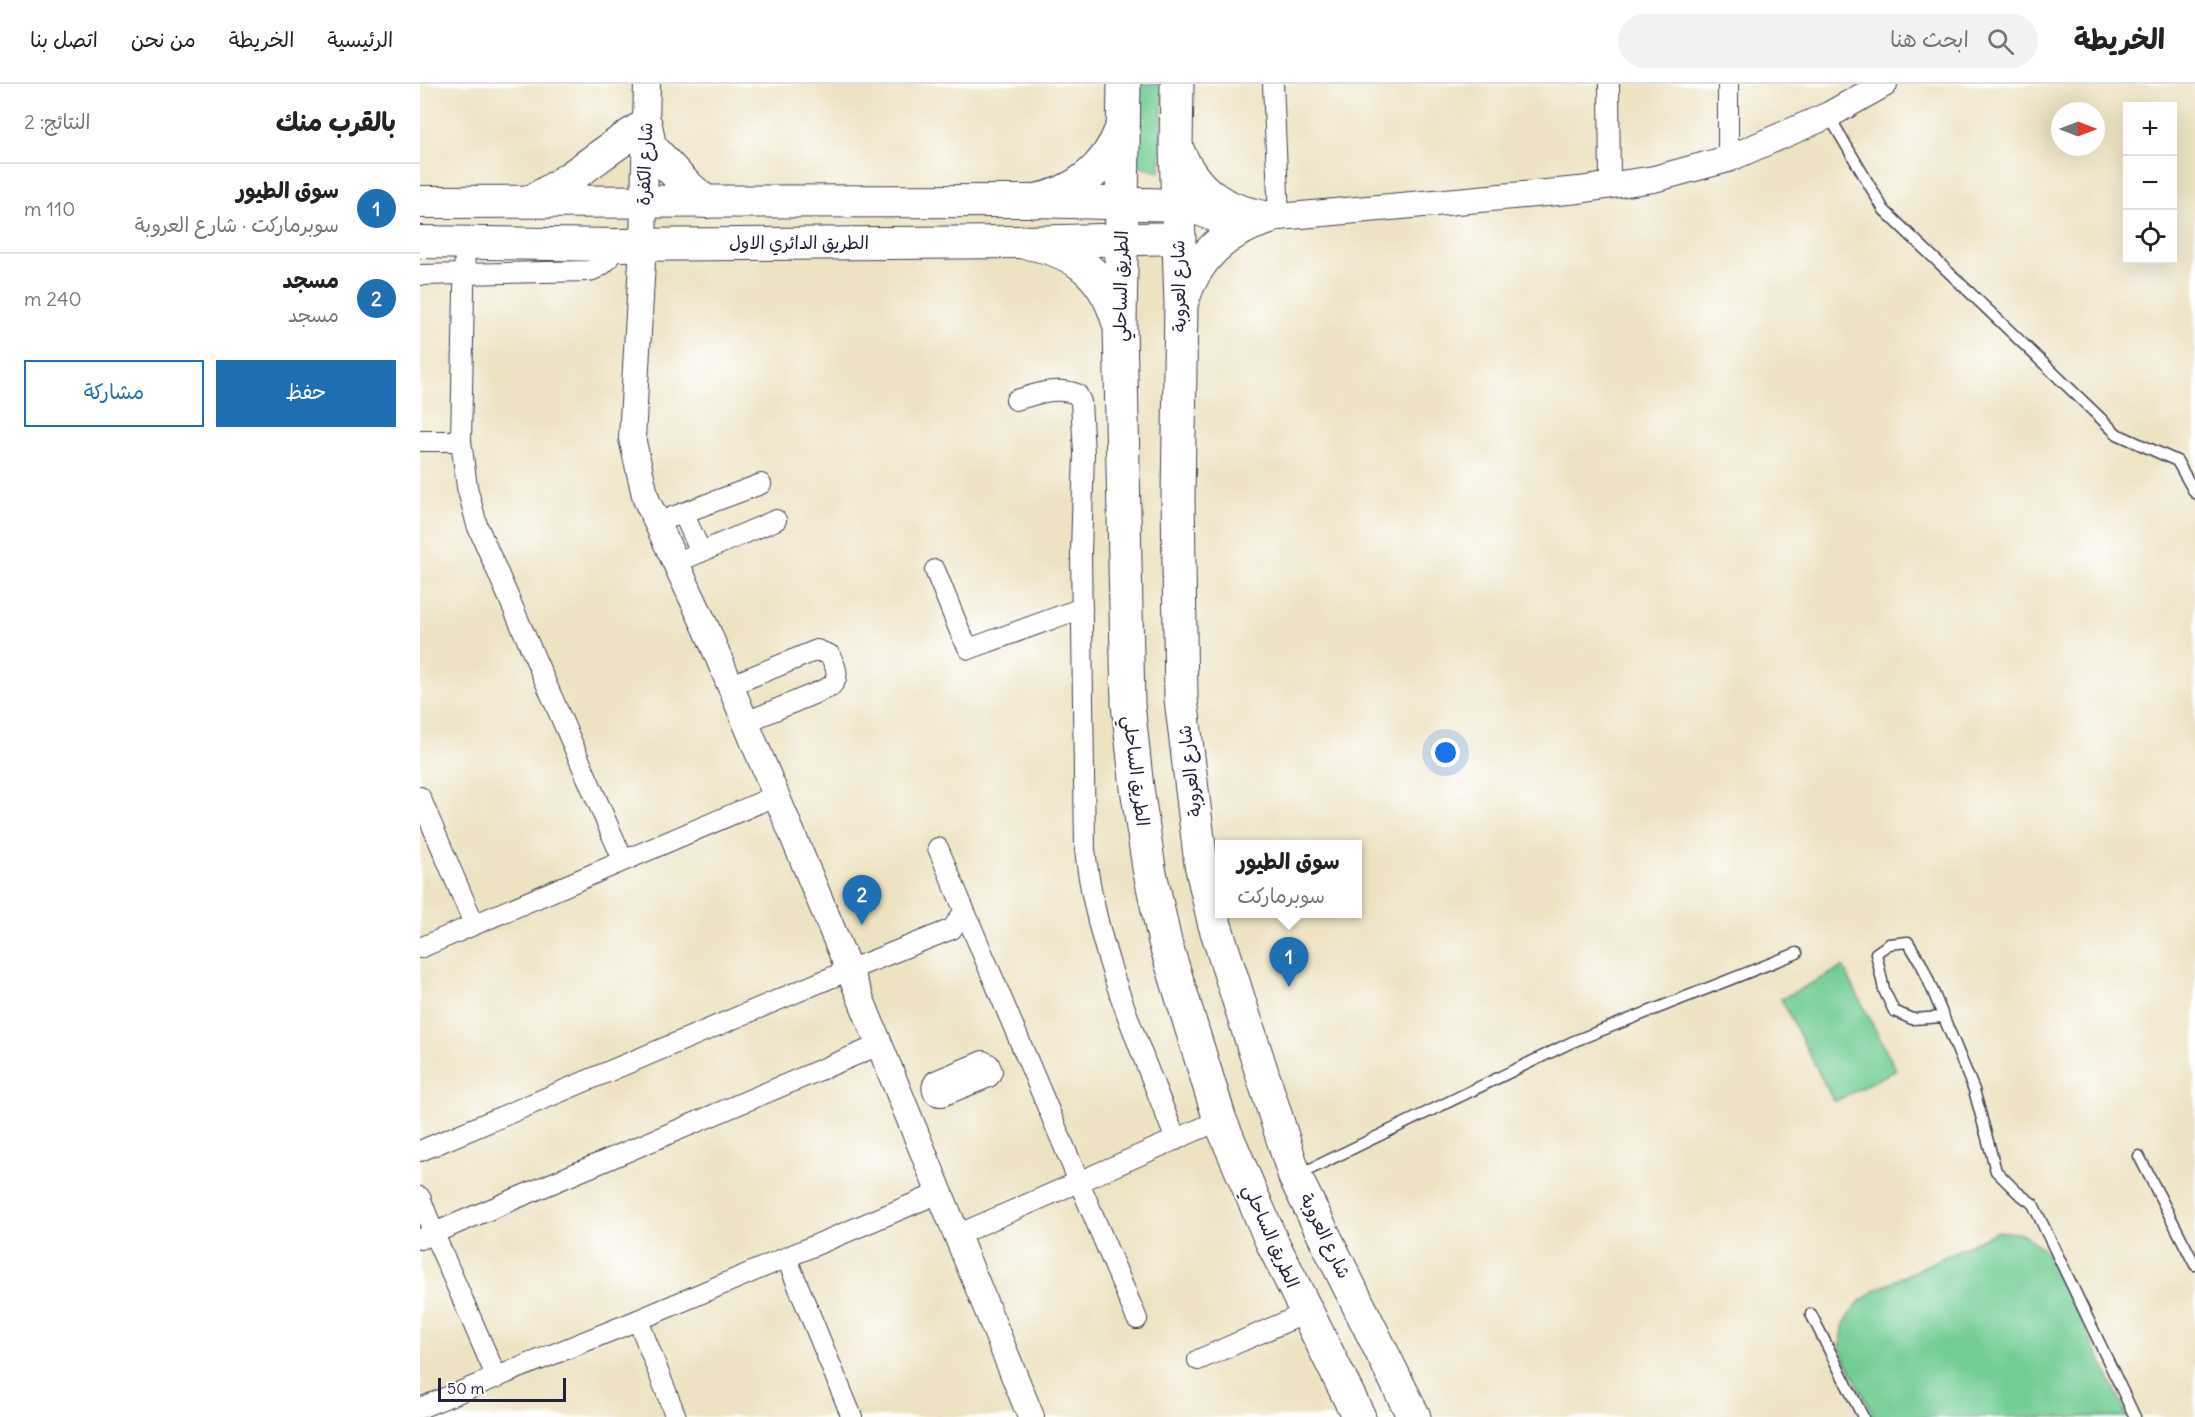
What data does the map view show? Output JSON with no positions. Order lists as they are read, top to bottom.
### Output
{
  "streets": {
    "highway": ["الطريق الساحلي", "شارع العروبة"],
    "main road": ["الطريق الدائري الاول"],
    "street": ["شارع الكفرة"]
  },
  "crossings": [
    ["شارع الكفرة", "الطريق الدائري الاول"],
    ["الطريق الدائري الاول", "الطريق الساحلي"],
    ["الطريق الدائري الاول", "شارع العروبة"]
  ],
  "scale_bar": "50 m",
  "north": "right",
  "page": {
    "header": "الخريطة",
    "search": "ابحث هنا",
    "nav": [
      "الرئيسية",
      "الخريطة",
      "من نحن",
      "اتصل بنا"
    ],
    "heading": ["بالقرب منك", "النتائج: 2"],
    "map_buttons": ["+", "−"],
    "list": [
      {
        "mark": "1",
        "name": "سوق الطيور",
        "note": "سوبرماركت · شارع العروبة",
        "value": "110 m"
      },
      {
        "mark": "2",
        "name": "مسجد",
        "note": "مسجد",
        "value": "240 m"
      }
    ],
    "buttons": ["حفظ", "مشاركة"],
    "popup": ["سوق الطيور", "سوبرماركت"],
    "pins": ["2", "1"],
    "scale": "50 m"
  }
}
